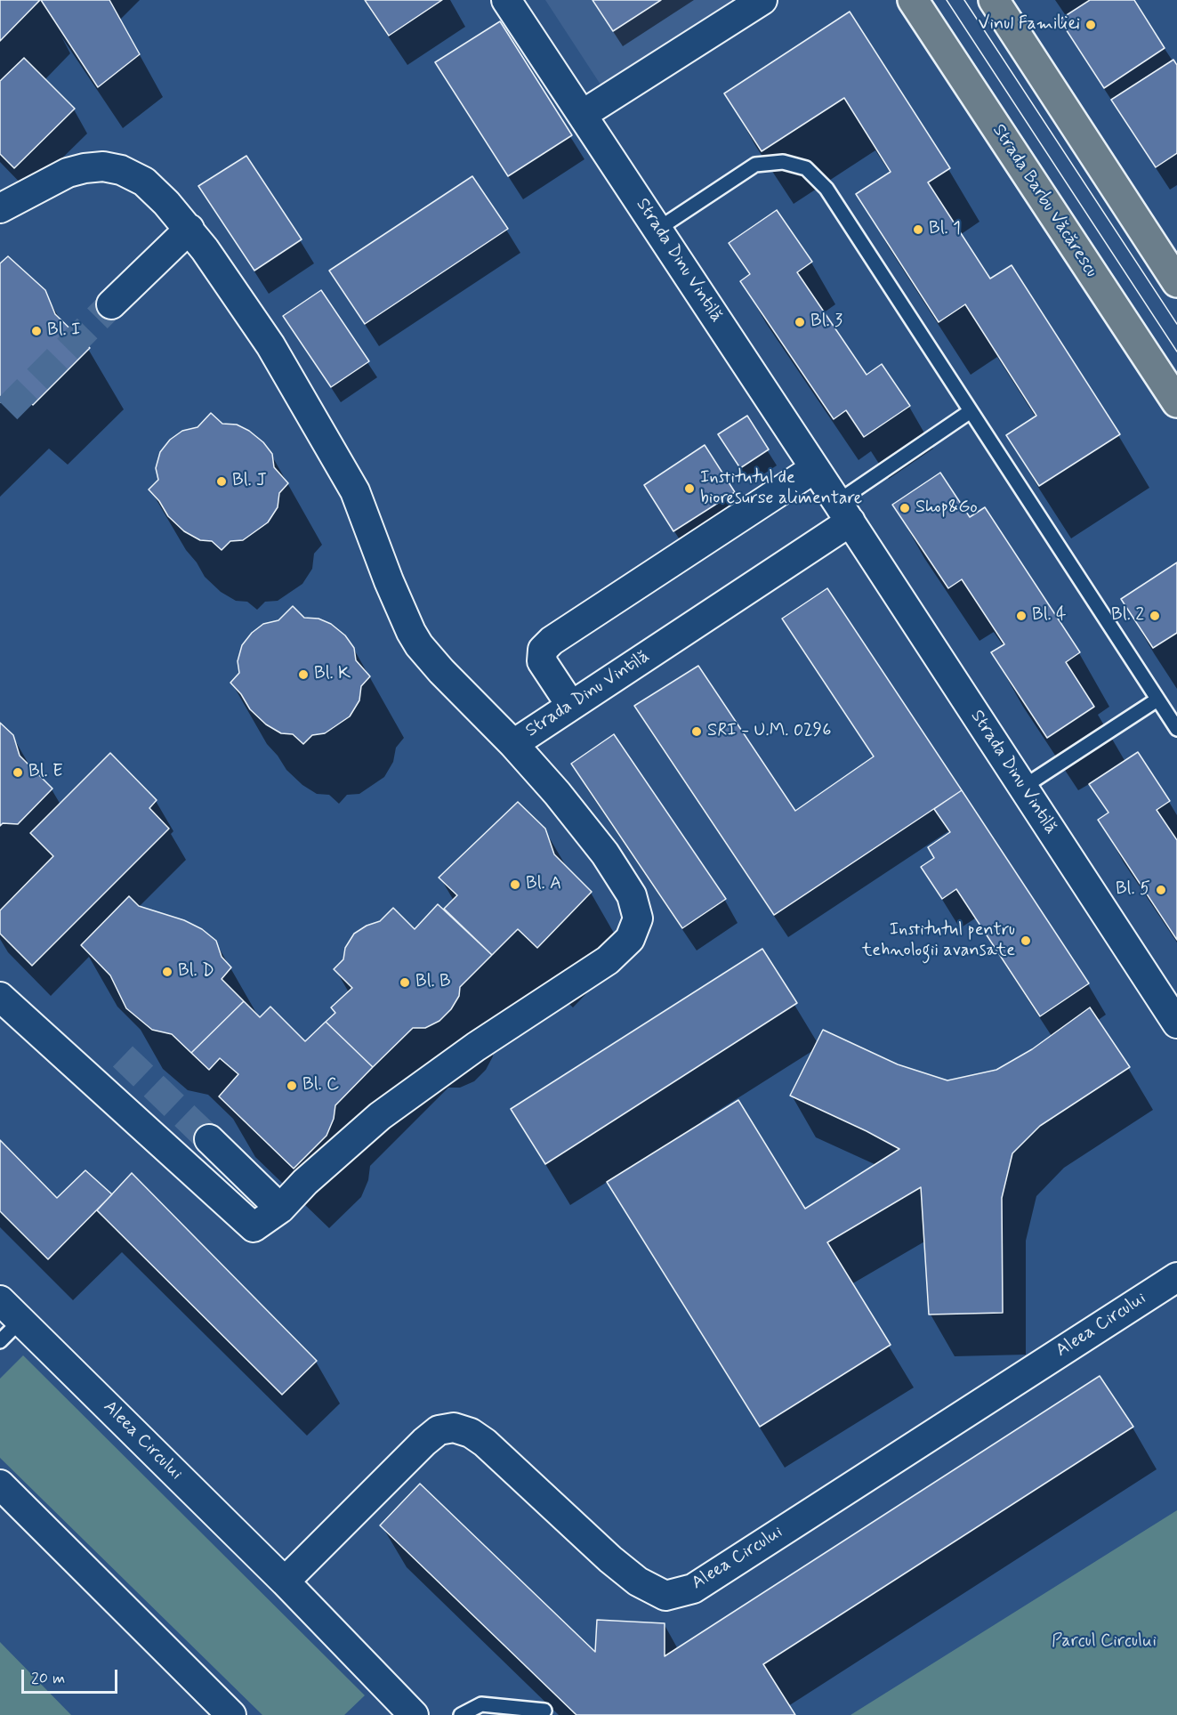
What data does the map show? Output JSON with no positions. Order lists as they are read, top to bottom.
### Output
{
  "streets": {
    "main road": ["Strada Barbu Văcărescu"],
    "street": ["Strada Dinu Vintilă", "Aleea Circului"]
  },
  "parks": ["Parcul Circului"],
  "places": [
    "Vinul Familiei",
    "Bl. 1",
    "Bl. 3",
    "Bl. I",
    "Bl. J",
    "Institutul de bioresurse alimentare",
    "Shop&Go",
    "Bl. 4",
    "Bl. 2",
    "Bl. K",
    "SRI - U.M. 0296",
    "Bl. E",
    "Bl. A",
    "Bl. 5",
    "Institutul pentru tehnologii avansate",
    "Bl. D",
    "Bl. B",
    "Bl. C"
  ],
  "scale_bar": "20 m"
}
